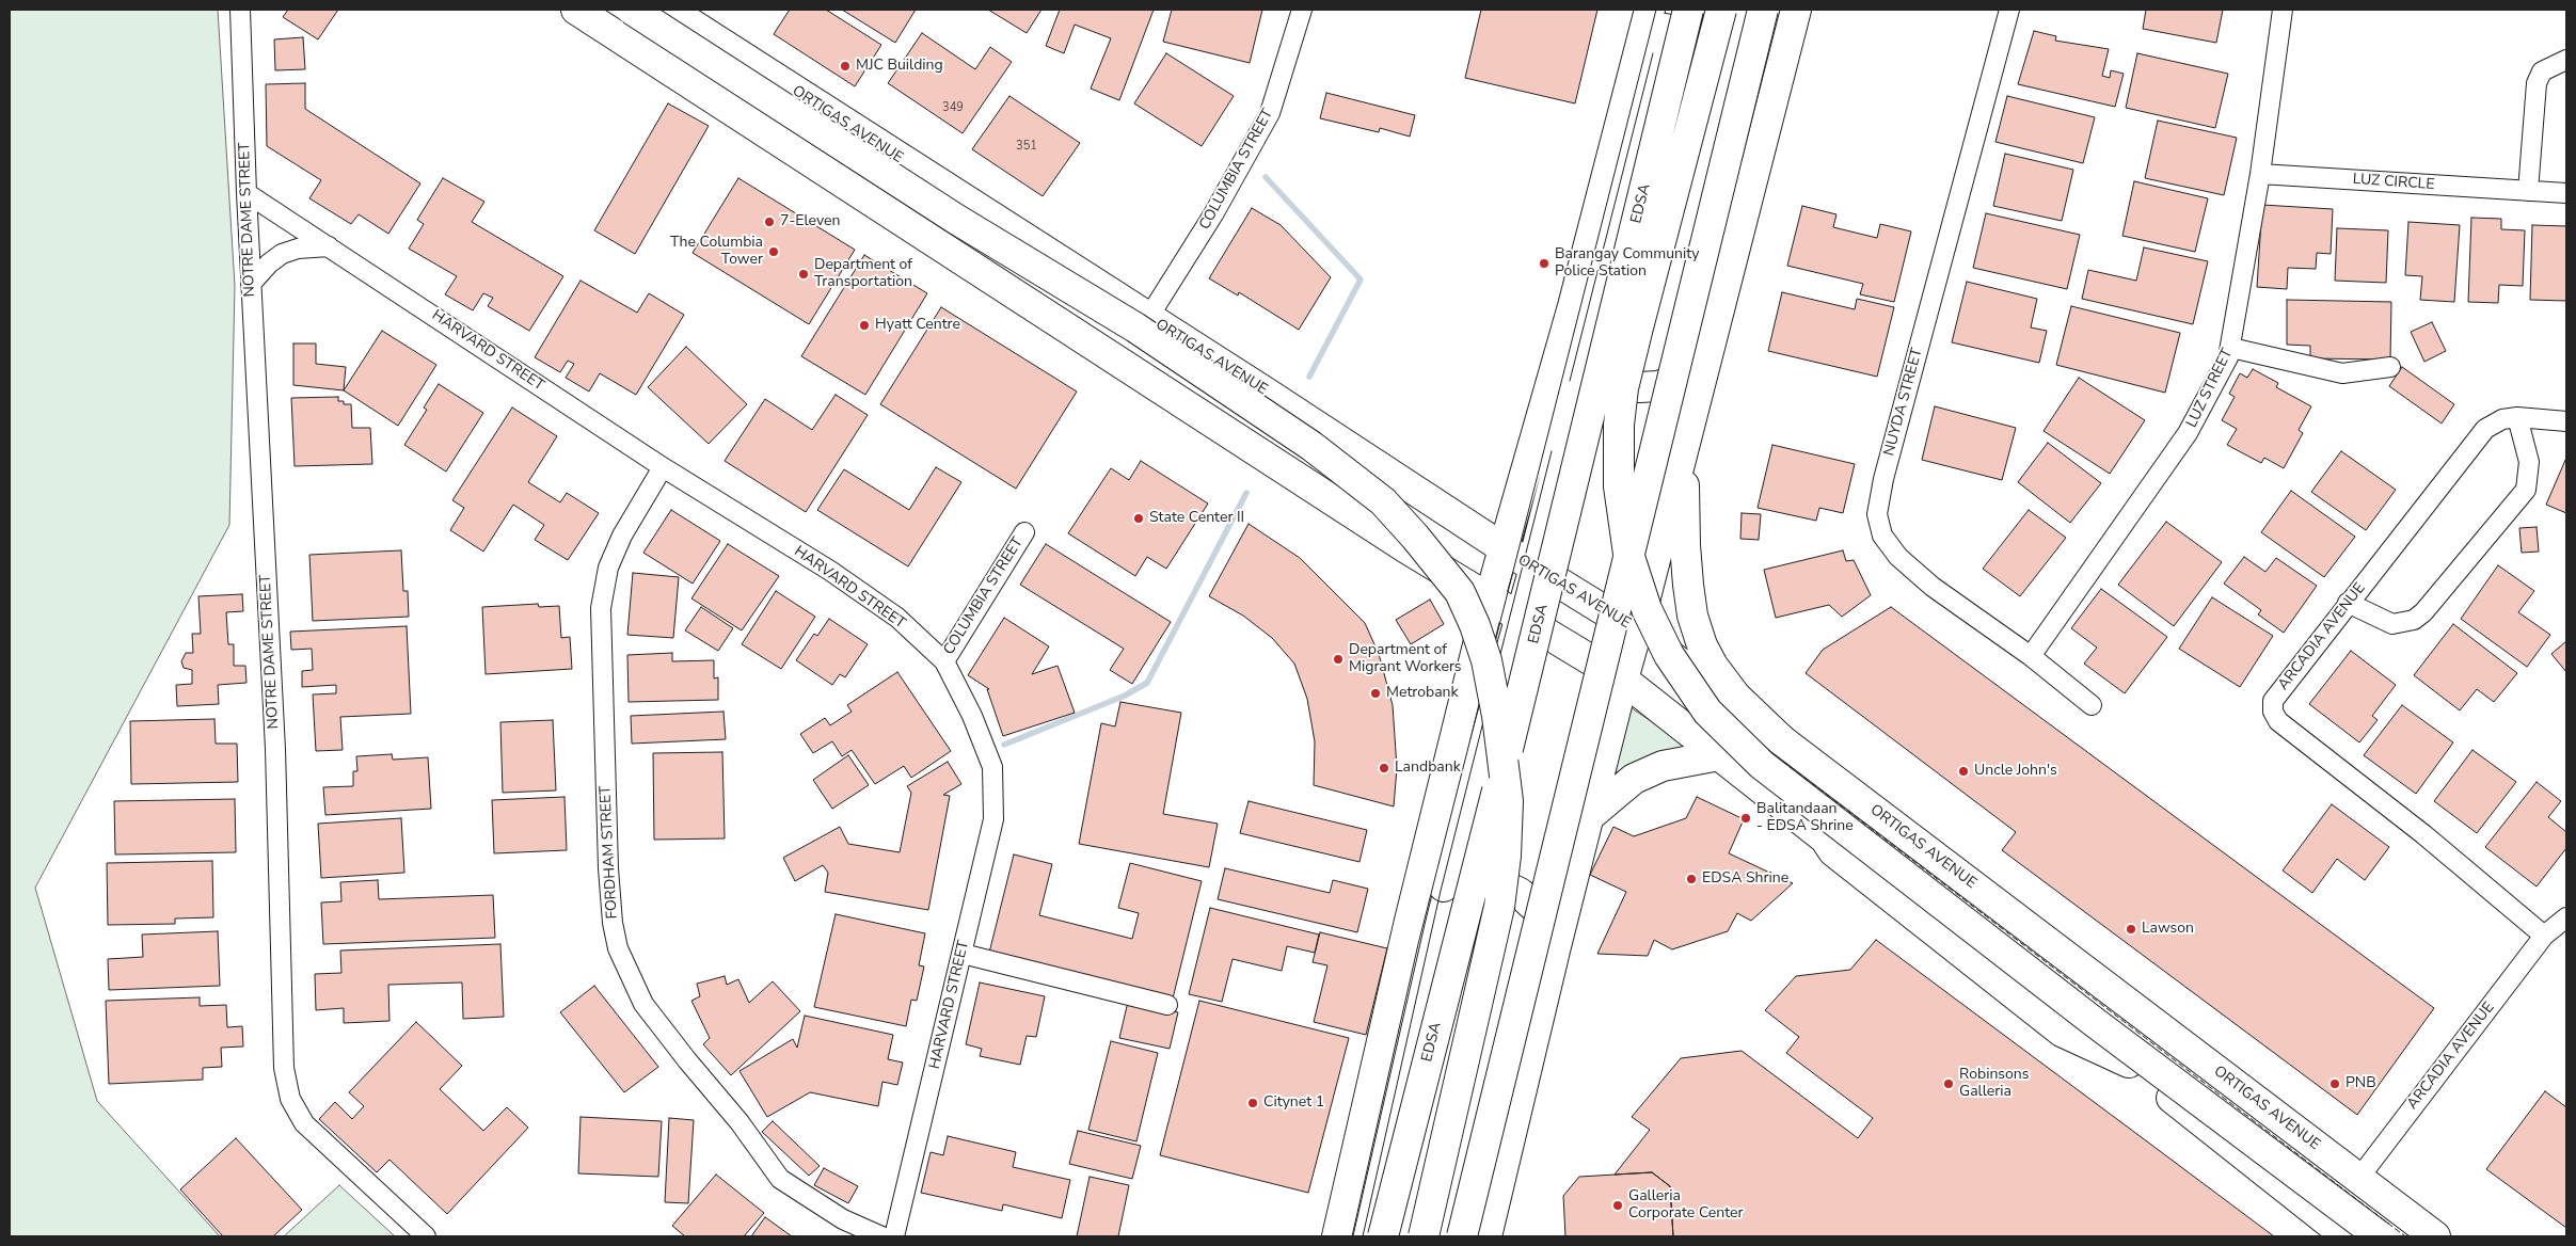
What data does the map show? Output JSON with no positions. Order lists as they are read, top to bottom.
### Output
{
  "streets": {
    "main road": ["ORTIGAS AVENUE", "EDSA"],
    "street": [
      "COLUMBIA STREET",
      "LUZ CIRCLE",
      "NOTRE DAME STREET",
      "HARVARD STREET",
      "LUZ STREET",
      "NUYDA STREET",
      "ARCADIA AVENUE",
      "FORDHAM STREET"
    ]
  },
  "crossings": [
    ["ORTIGAS AVENUE", "COLUMBIA STREET"],
    ["ORTIGAS AVENUE", "ARCADIA AVENUE"],
    ["COLUMBIA STREET", "HARVARD STREET"],
    ["LUZ CIRCLE", "LUZ STREET"],
    ["NOTRE DAME STREET", "HARVARD STREET"],
    ["HARVARD STREET", "FORDHAM STREET"],
    ["LUZ STREET", "NUYDA STREET"]
  ],
  "places": [
    "MJC Building",
    "7-Eleven",
    "The Columbia Tower",
    "Barangay Community Police Station",
    "Department of Transportation",
    "Hyatt Centre",
    "State Center II",
    "Department of Migrant Workers",
    "Metrobank",
    "Landbank",
    "Uncle John's",
    "Balitandaan - EDSA Shrine",
    "EDSA Shrine",
    "Lawson",
    "Robinsons Galleria",
    "PNB",
    "Citynet 1",
    "Galleria Corporate Center"
  ],
  "house_numbers": ["349", "351"]
}
